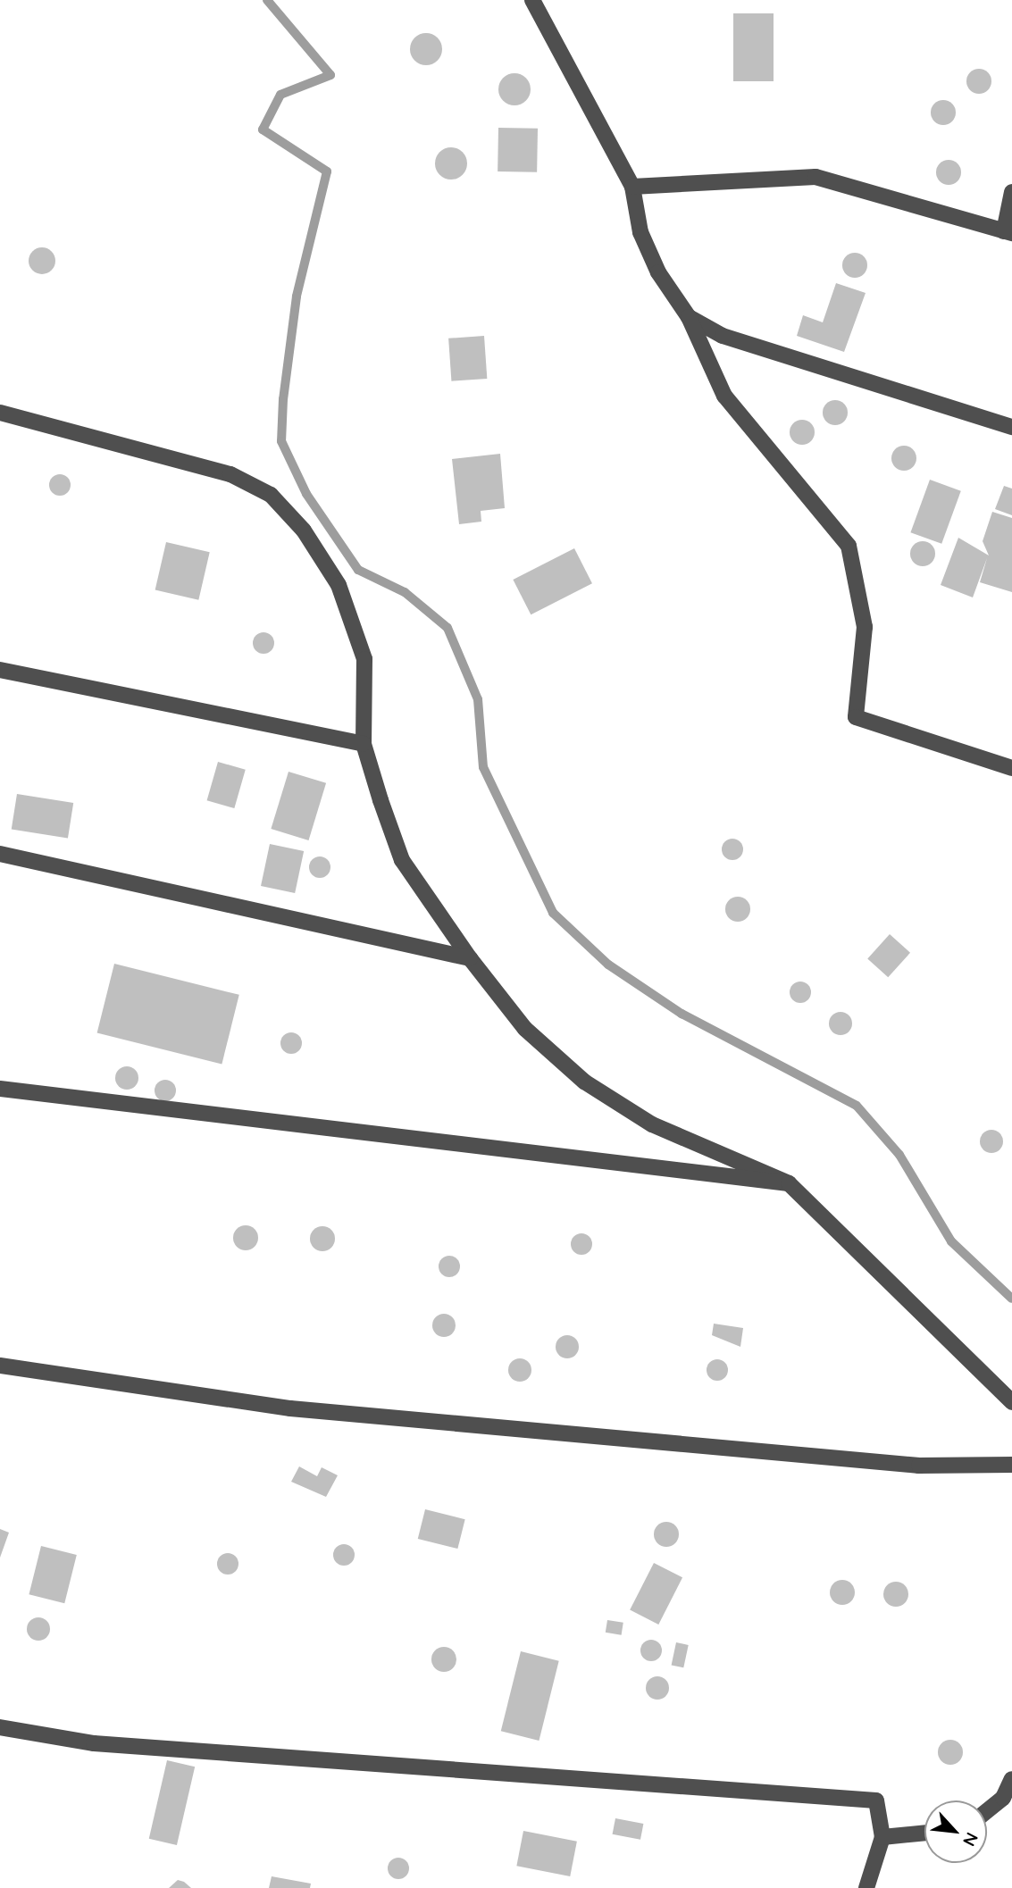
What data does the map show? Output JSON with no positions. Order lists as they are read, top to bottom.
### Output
{
  "north": "bottom right"
}
